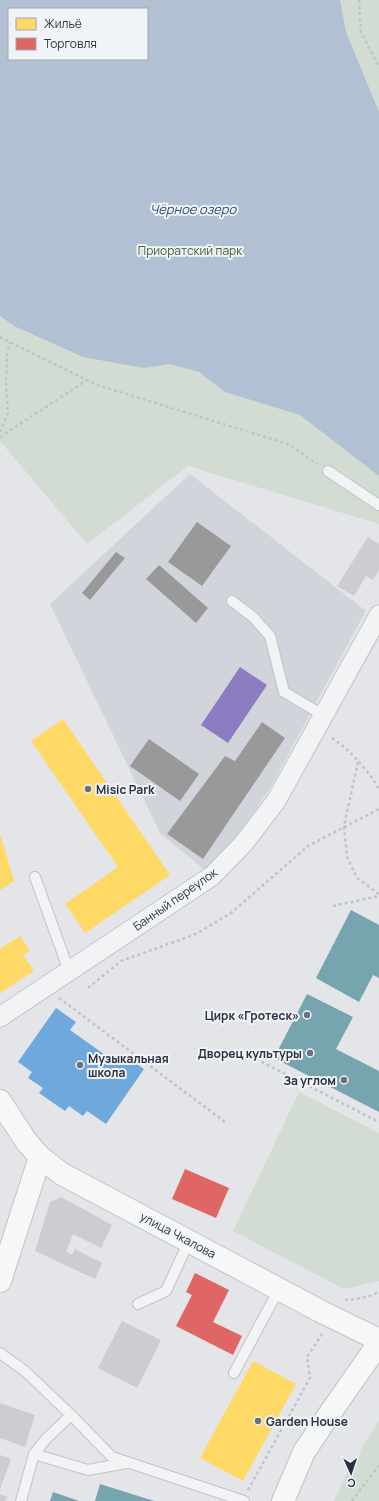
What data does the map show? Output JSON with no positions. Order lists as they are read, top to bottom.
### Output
{
  "streets": {
    "main road": ["улица Чкалова"],
    "street": ["Банный переулок"]
  },
  "water": ["Чёрное озеро"],
  "parks": ["Приоратский парк"],
  "places": [
    "Misic Park",
    "Цирк «Гротеск»",
    "Дворец культуры",
    "Музыкальная школа",
    "За углом",
    "Garden House"
  ],
  "legend": ["Жильё", "Торговля"],
  "north": "bottom"
}
